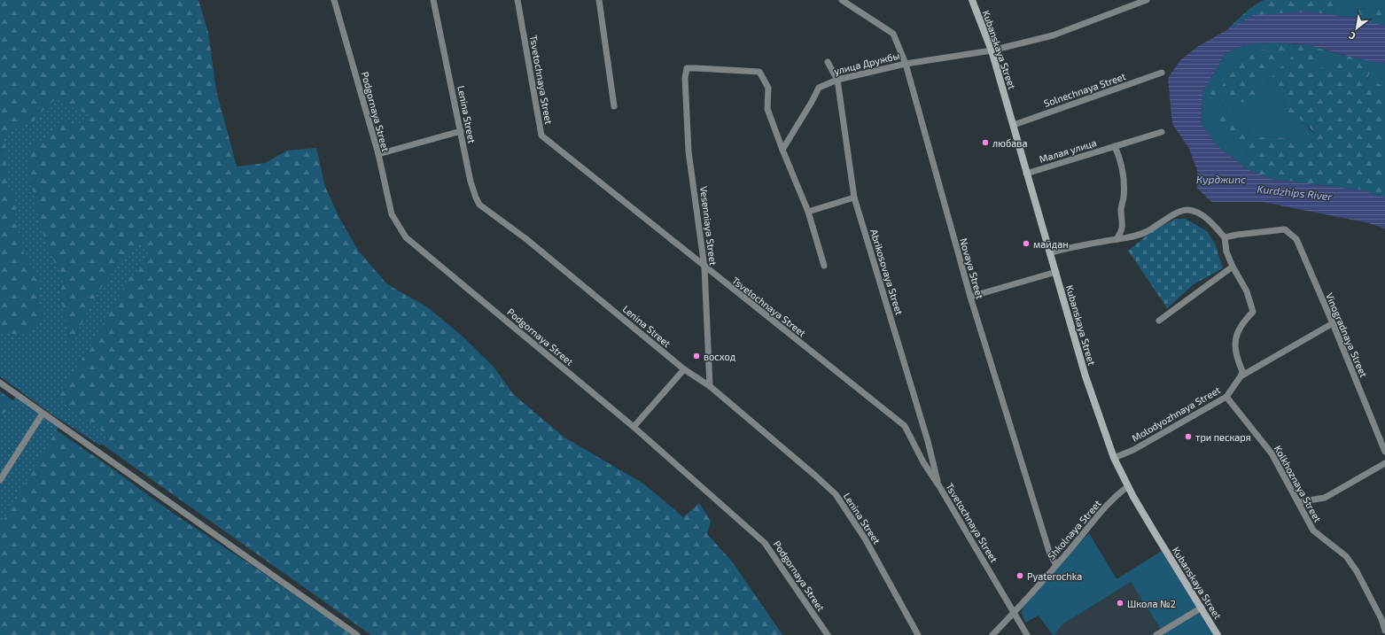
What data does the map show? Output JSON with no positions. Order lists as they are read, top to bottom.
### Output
{
  "streets": {
    "main road": ["Kubanskaya Street"],
    "street": [
      "улица Дружбы",
      "Tsvetochnaya Street",
      "Solnechnaya Street",
      "Podgornaya Street",
      "Lenina Street",
      "Малая улица",
      "Vesenniaya Street",
      "Novaya Street",
      "Abrikosovaya Street",
      "Vinogradnaya Street",
      "Molodyozhnaya Street",
      "Kolkhoznaya Street",
      "Shkolnaya Street"
    ]
  },
  "crossings": [
    ["Kubanskaya Street", "улица Дружбы"],
    ["Kubanskaya Street", "Solnechnaya Street"],
    ["Kubanskaya Street", "Малая улица"],
    ["Kubanskaya Street", "Molodyozhnaya Street"],
    ["Kubanskaya Street", "Shkolnaya Street"],
    ["улица Дружбы", "Vesenniaya Street"],
    ["улица Дружбы", "Novaya Street"],
    ["улица Дружбы", "Abrikosovaya Street"],
    ["Tsvetochnaya Street", "Vesenniaya Street"],
    ["Tsvetochnaya Street", "Abrikosovaya Street"],
    ["Tsvetochnaya Street", "Shkolnaya Street"],
    ["Lenina Street", "Vesenniaya Street"],
    ["Novaya Street", "Shkolnaya Street"],
    ["Vinogradnaya Street", "Molodyozhnaya Street"],
    ["Molodyozhnaya Street", "Kolkhoznaya Street"]
  ],
  "water": ["Курджипс", "Kurdzhips River"],
  "places": [
    "любава",
    "майдан",
    "восход",
    "три пескаря",
    "Pyaterochka",
    "Школа №2"
  ],
  "north": "bottom left"
}
